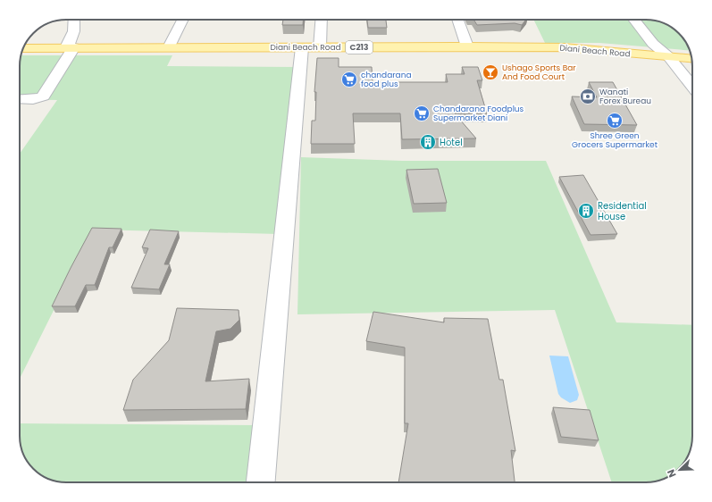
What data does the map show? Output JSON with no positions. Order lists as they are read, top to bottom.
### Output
{
  "streets": {
    "main road": ["Diani Beach Road", "C213"]
  },
  "places": {
    "bar": ["Ushago Sports Bar And Food Court"],
    "supermarket": ["chandarana food plus", "Chandarana Foodplus Supermarket Diani", "Shree Green Grocers Supermarket"],
    "bank": ["Wanati Forex Bureau"],
    "building": ["Hotel", "Residential House"]
  },
  "north": "bottom left"
}
